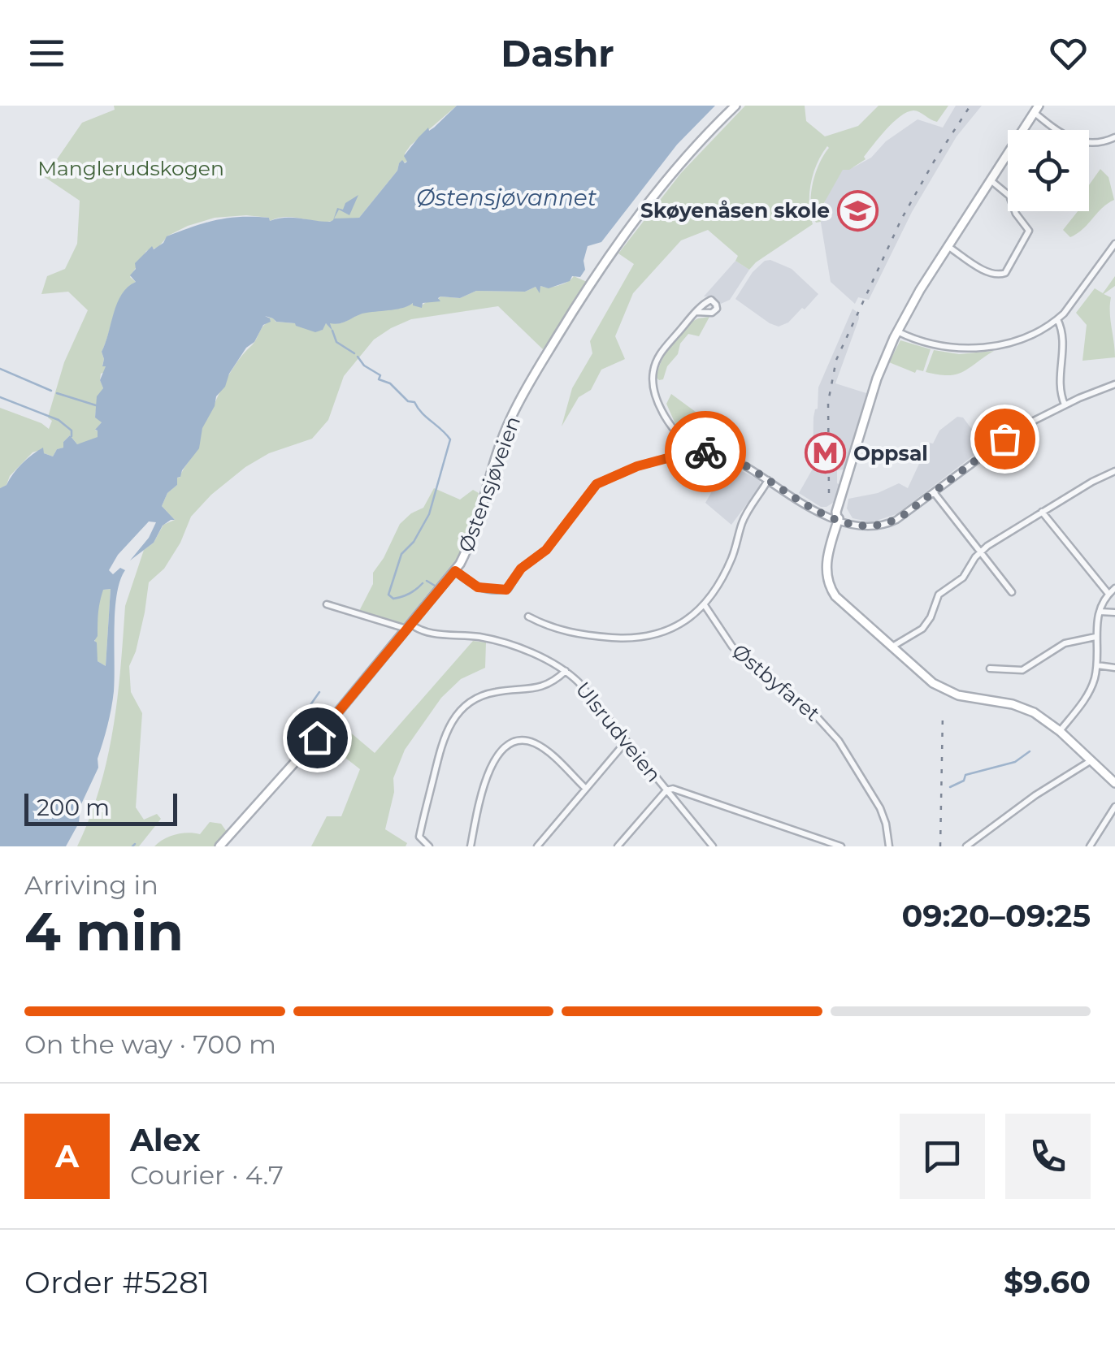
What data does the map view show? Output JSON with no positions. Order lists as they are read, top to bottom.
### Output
{
  "streets": {
    "main road": ["Østensjøveien"],
    "street": ["Østbyfaret", "Ulsrudveien"]
  },
  "crossings": [
    ["Østensjøveien", "Ulsrudveien"]
  ],
  "water": ["Østensjøvannet"],
  "parks": ["Manglerudskogen"],
  "places": {
    "school or university": ["Skøyenåsen skole"],
    "metro station": ["Oppsal"]
  },
  "scale_bar": "200 m",
  "page": {
    "header": "Dashr",
    "scale": "200 m",
    "heading": ["4 min", "Arriving in", "09:20–09:25"],
    "panel": [
      "Alex",
      "Courier · 4.7",
      "Order #5281",
      "$9.60"
    ],
    "bar": "On the way · 700 m",
    "round": "A"
  }
}
